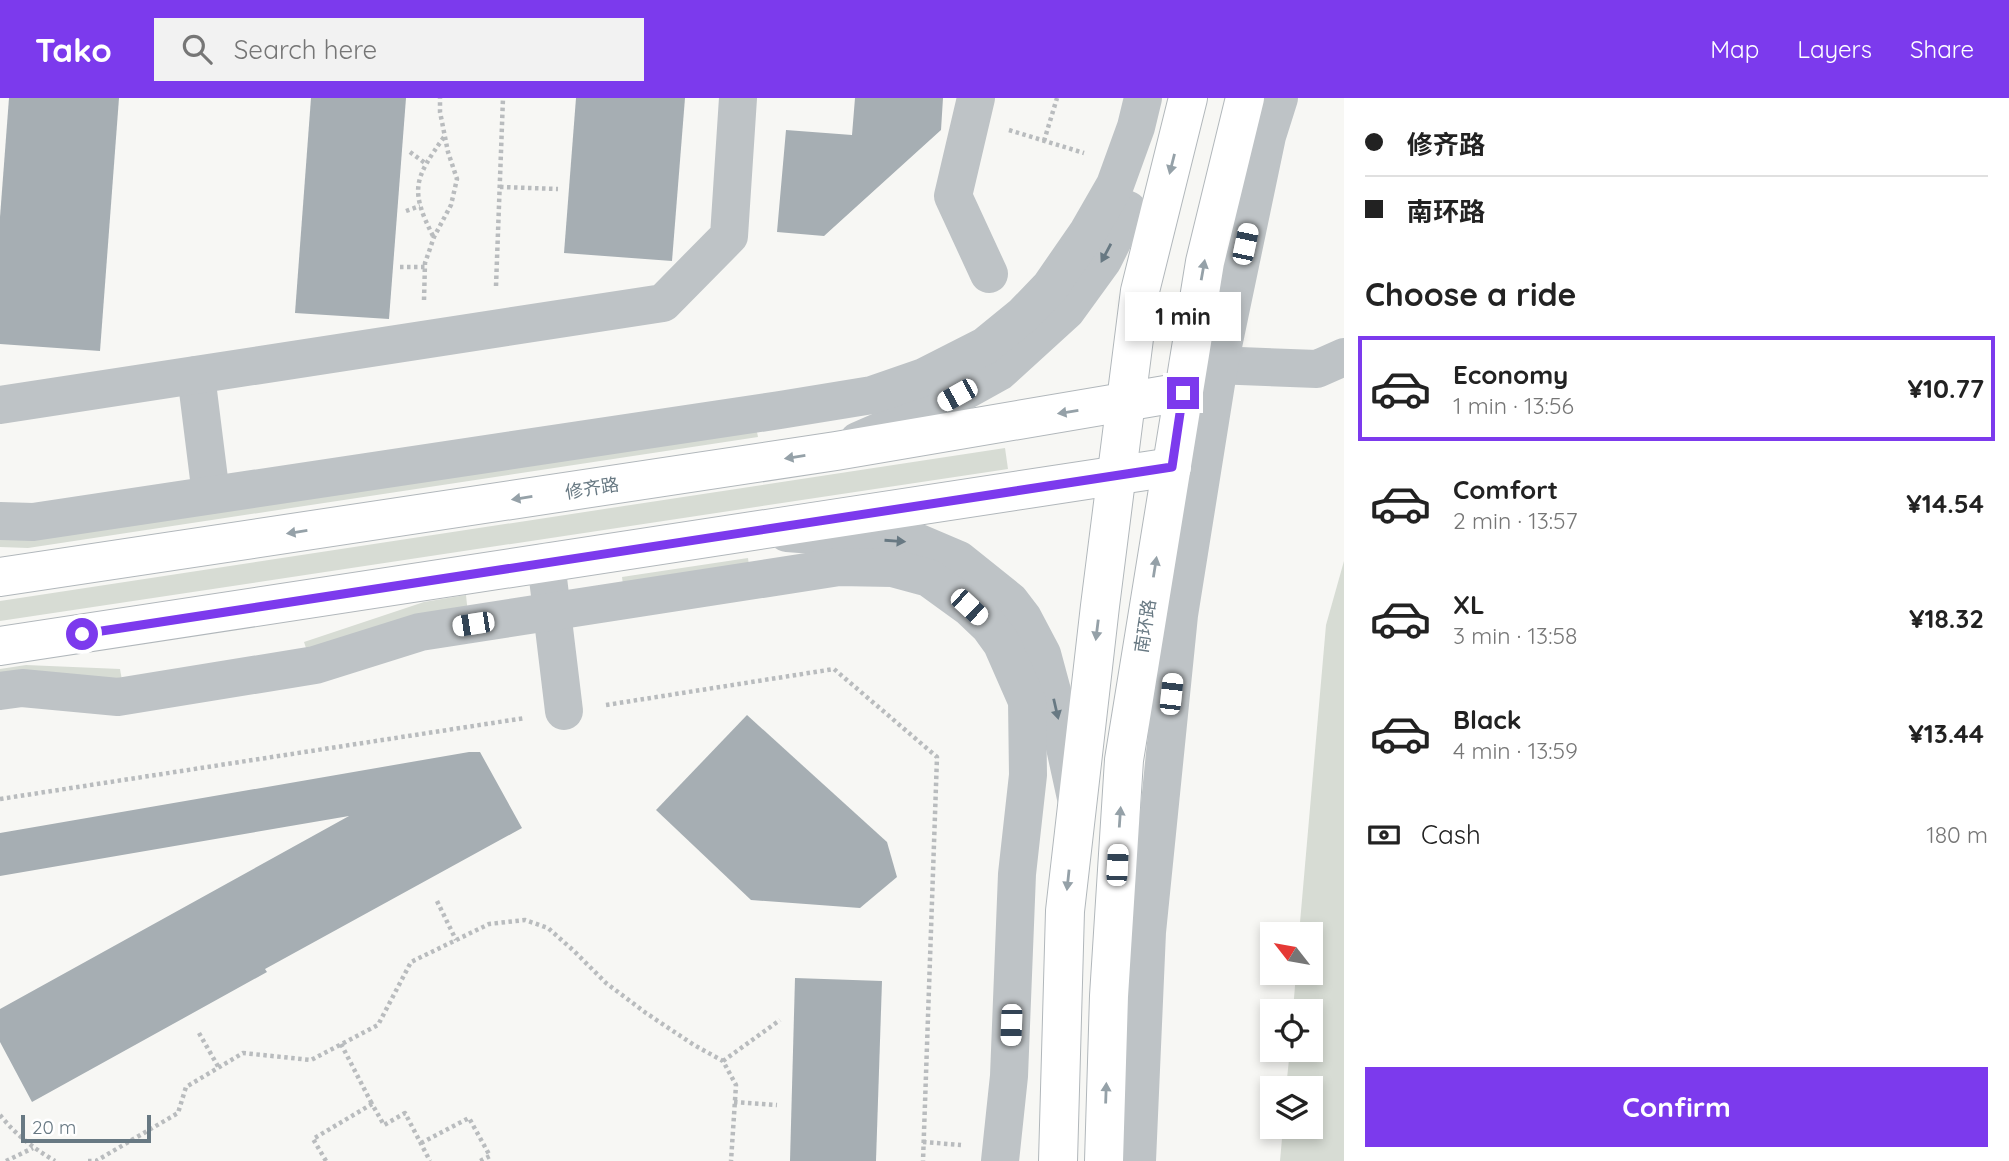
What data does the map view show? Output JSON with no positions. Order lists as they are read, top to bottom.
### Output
{
  "streets": {
    "main road": ["修齐路", "南环路"]
  },
  "crossings": [
    ["修齐路", "南环路"]
  ],
  "scale_bar": "20 m",
  "north": "top left",
  "page": {
    "header": "Tako",
    "search": "Search here",
    "nav": ["Map", "Layers", "Share"],
    "banner": ["修齐路", "南环路"],
    "heading": "Choose a ride",
    "bubble": "1 min",
    "list": [
      {
        "name": "Economy",
        "note": "1 min · 13:56",
        "value": "¥10.77"
      },
      {
        "name": "Comfort",
        "note": "2 min · 13:57",
        "value": "¥14.54"
      },
      {
        "name": "XL",
        "note": "3 min · 13:58",
        "value": "¥18.32"
      },
      {
        "name": "Black",
        "note": "4 min · 13:59",
        "value": "¥13.44"
      }
    ],
    "pay": ["Cash", "180 m"],
    "buttons": "Confirm",
    "scale": "20 m"
  }
}
